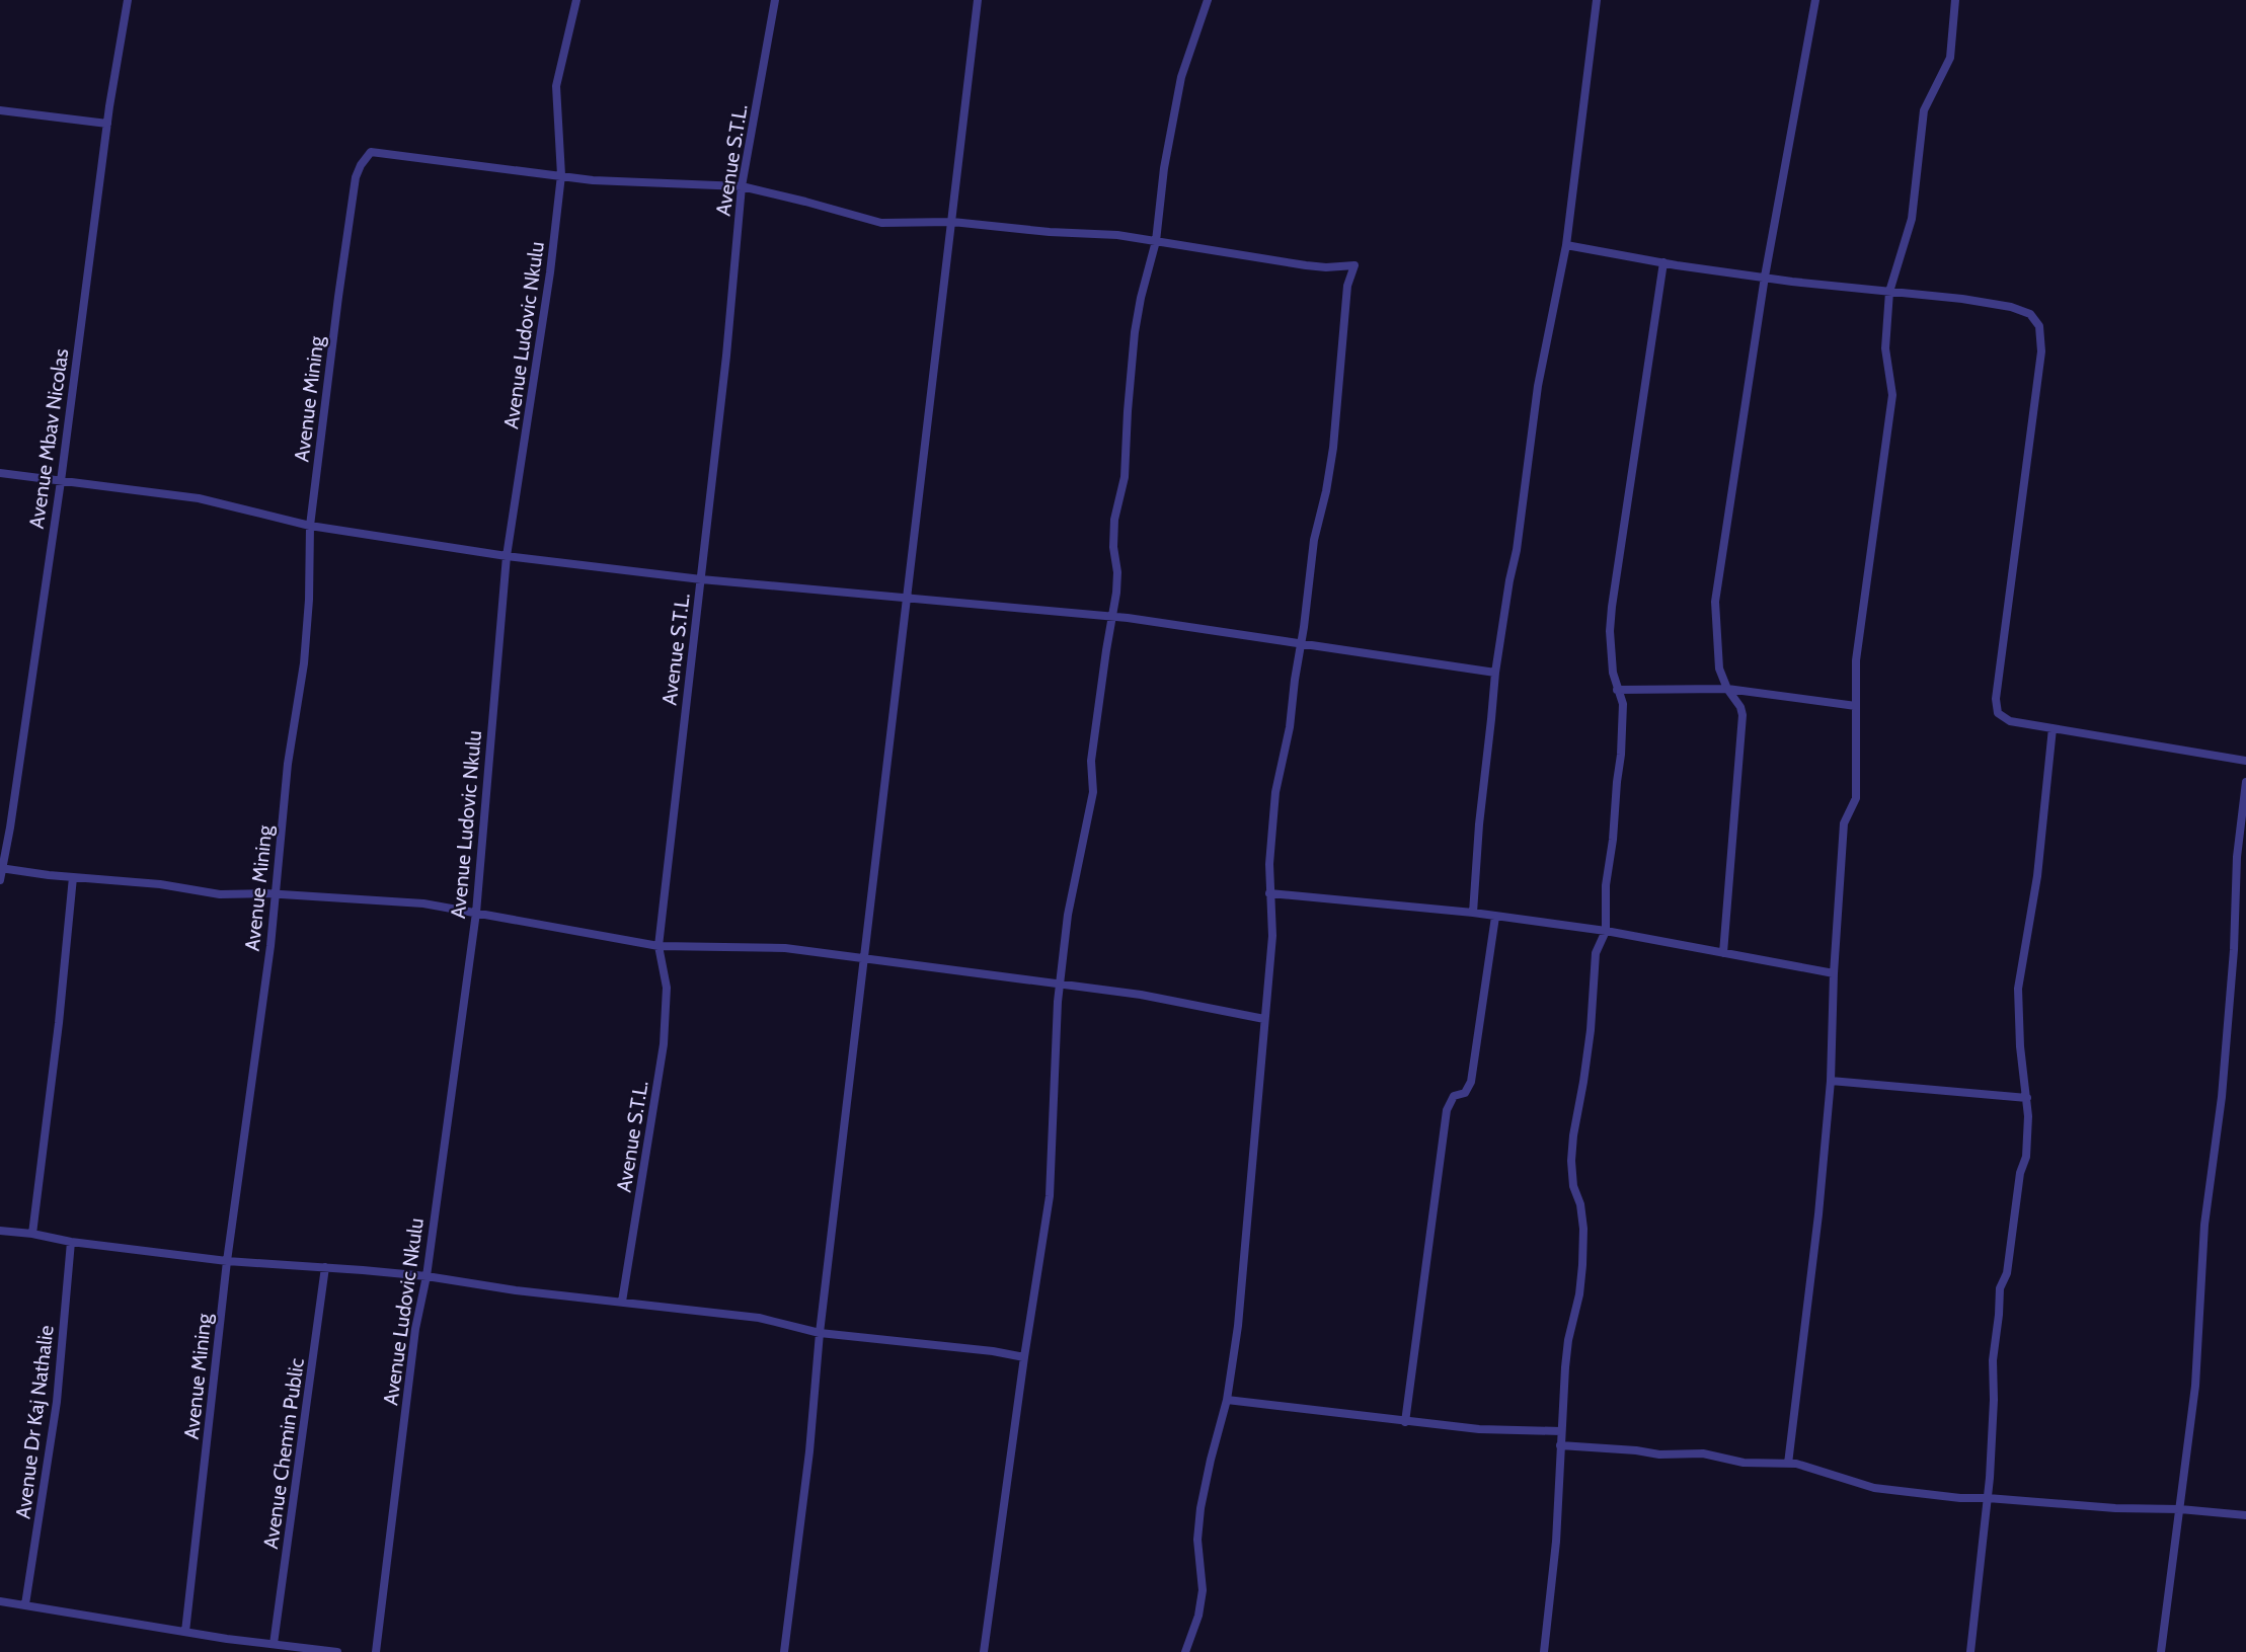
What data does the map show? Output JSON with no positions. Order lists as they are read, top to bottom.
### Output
{
  "streets": {
    "street": [
      "Avenue S.T.L.",
      "Avenue Ludovic Nkulu",
      "Avenue Mining",
      "Avenue Mbav Nicolas",
      "Avenue Dr Kaj Nathalie",
      "Avenue Chemin Public"
    ]
  },
  "crossings": [
    ["Avenue Ludovic Nkulu", "Avenue Mining"]
  ]
}
